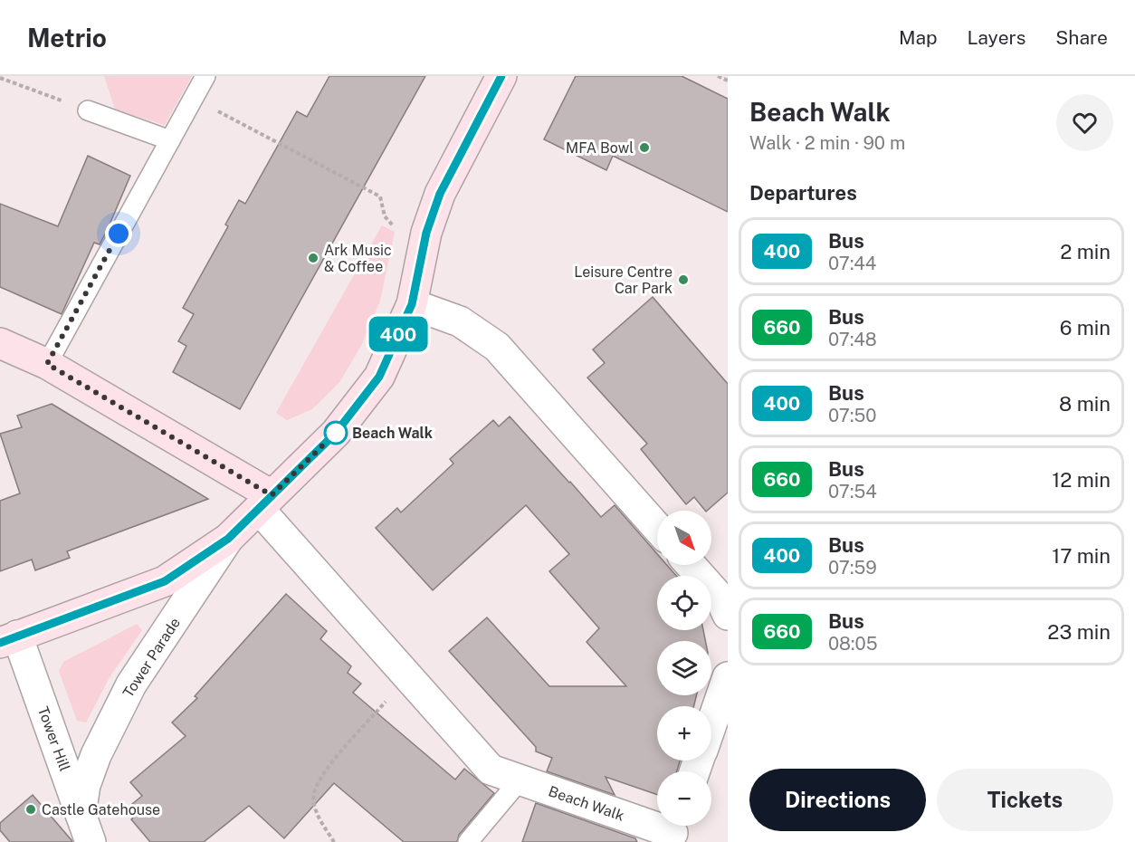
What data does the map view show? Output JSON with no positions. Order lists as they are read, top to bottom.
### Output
{
  "streets": {
    "street": ["Tower Parade", "Tower Hill", "Beach Walk"]
  },
  "crossings": [
    ["Tower Parade", "Tower Hill"]
  ],
  "places": [
    "MFA Bowl",
    "Ark Music & Coffee",
    "Leisure Centre Car Park",
    "Beach Walk",
    "Castle Gatehouse"
  ],
  "lines": ["bus line 400"],
  "north": "bottom right",
  "page": {
    "header": "Metrio",
    "nav": ["Map", "Layers", "Share"],
    "on_map": "400",
    "heading": [
      ["Beach Walk", "Walk · 2 min · 90 m"],
      "Departures"
    ],
    "list": [
      {
        "mark": "400",
        "name": "Bus",
        "note": "07:44",
        "value": "2 min"
      },
      {
        "mark": "660",
        "name": "Bus",
        "note": "07:48",
        "value": "6 min"
      },
      {
        "mark": "400",
        "name": "Bus",
        "note": "07:50",
        "value": "8 min"
      },
      {
        "mark": "660",
        "name": "Bus",
        "note": "07:54",
        "value": "12 min"
      },
      {
        "mark": "400",
        "name": "Bus",
        "note": "07:59",
        "value": "17 min"
      },
      {
        "mark": "660",
        "name": "Bus",
        "note": "08:05",
        "value": "23 min"
      }
    ],
    "map_buttons": ["+", "−"],
    "buttons": ["Directions", "Tickets"]
  }
}
